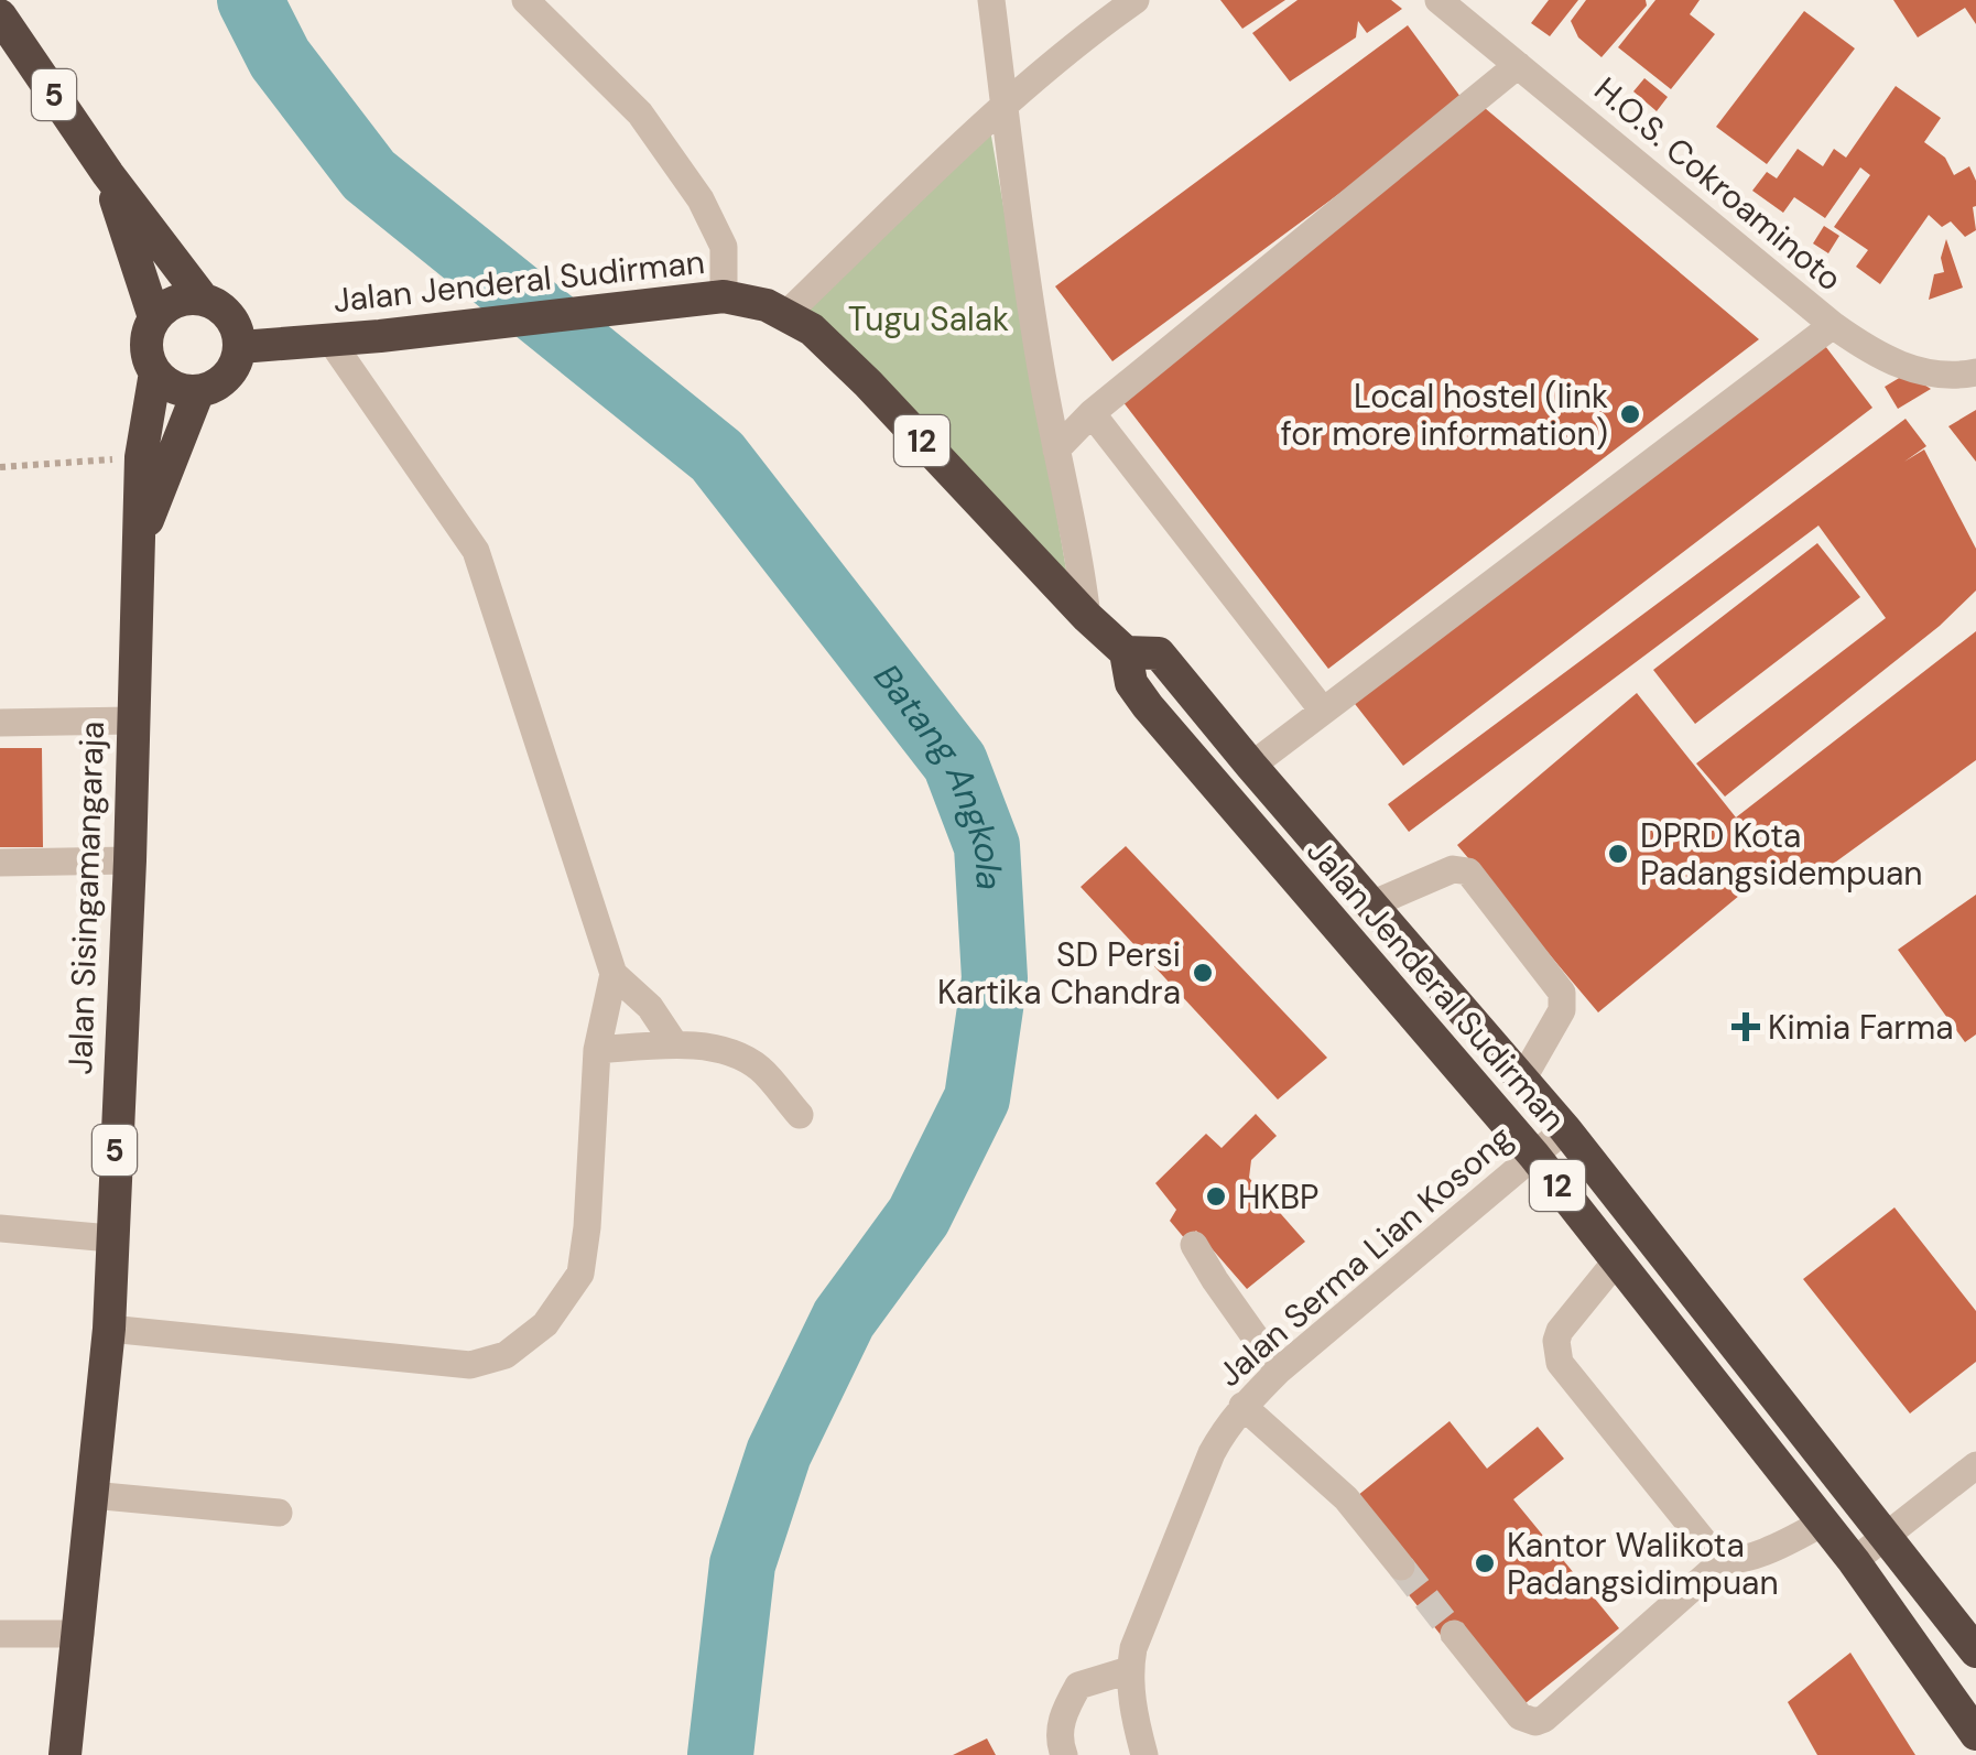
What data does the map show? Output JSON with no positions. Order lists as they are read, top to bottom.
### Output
{
  "streets": {
    "highway": [
      "5",
      "Jalan Jenderal Sudirman",
      "12",
      "Jalan Sisingamangaraja"
    ],
    "street": ["H.O.S. Cokroaminoto", "Jalan Serma Lian Kosong"]
  },
  "crossings": [
    ["5", "Jalan Jenderal Sudirman"],
    ["5", "Jalan Sisingamangaraja"],
    ["Jalan Jenderal Sudirman", "Jalan Sisingamangaraja"],
    ["Jalan Jenderal Sudirman", "Jalan Serma Lian Kosong"]
  ],
  "water": ["Batang Angkola"],
  "parks": ["Tugu Salak"],
  "places": {
    "other": [
      "Local hostel (link for more information)",
      "DPRD Kota Padangsidempuan",
      "SD Persi Kartika Chandra",
      "HKBP",
      "Kantor Walikota Padangsidimpuan"
    ],
    "health": ["Kimia Farma"]
  }
}
